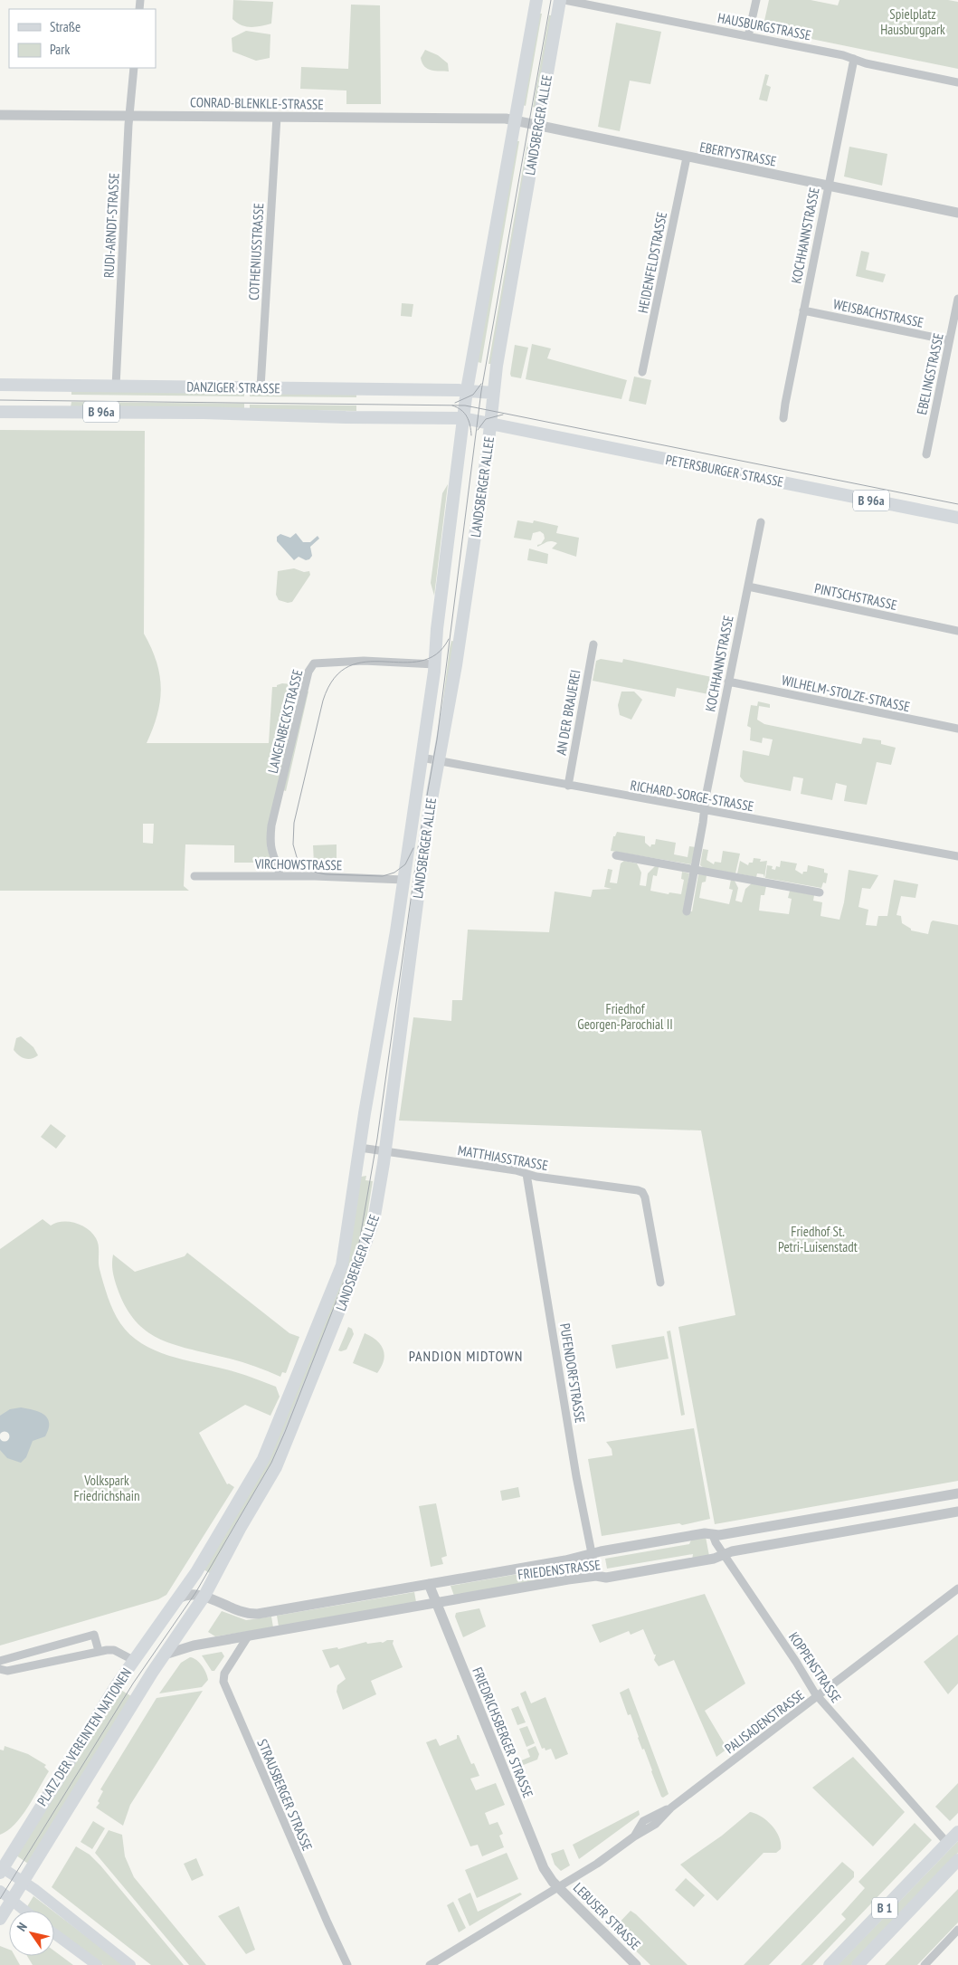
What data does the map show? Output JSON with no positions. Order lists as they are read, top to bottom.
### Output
{
  "streets": {
    "main road": [
      "LANDSBERGER ALLEE",
      "DANZIGER STRASSE",
      "B 96a",
      "PETERSBURGER STRASSE",
      "PLATZ DER VEREINTEN NATIONEN",
      "B 1"
    ],
    "street": [
      "HAUSBURGSTRASSE",
      "CONRAD-BLENKLE-STRASSE",
      "EBERTYSTRASSE",
      "RUDI-ARNDT-STRASSE",
      "KOCHHANNSTRASSE",
      "COTHENIUSSTRASSE",
      "HEIDENFELDSTRASSE",
      "WEISBACHSTRASSE",
      "EBELINGSTRASSE",
      "PINTSCHSTRASSE",
      "WILHELM-STOLZE-STRASSE",
      "AN DER BRAUEREI",
      "LANGENBECKSTRASSE",
      "RICHARD-SORGE-STRASSE",
      "VIRCHOWSTRASSE",
      "MATTHIASSTRASSE",
      "PUFENDORFSTRASSE",
      "FRIEDENSTRASSE",
      "KOPPENSTRASSE",
      "PALISADENSTRASSE",
      "FRIEDRICHSBERGER STRASSE",
      "STRAUSBERGER STRASSE",
      "LEBUSER STRASSE"
    ]
  },
  "crossings": [
    ["HAUSBURGSTRASSE", "KOCHHANNSTRASSE"],
    ["CONRAD-BLENKLE-STRASSE", "LANDSBERGER ALLEE"],
    ["CONRAD-BLENKLE-STRASSE", "EBERTYSTRASSE"],
    ["CONRAD-BLENKLE-STRASSE", "RUDI-ARNDT-STRASSE"],
    ["CONRAD-BLENKLE-STRASSE", "COTHENIUSSTRASSE"],
    ["LANDSBERGER ALLEE", "EBERTYSTRASSE"],
    ["LANDSBERGER ALLEE", "DANZIGER STRASSE"],
    ["LANDSBERGER ALLEE", "B 96a"],
    ["LANDSBERGER ALLEE", "PETERSBURGER STRASSE"],
    ["LANDSBERGER ALLEE", "LANGENBECKSTRASSE"],
    ["LANDSBERGER ALLEE", "RICHARD-SORGE-STRASSE"],
    ["LANDSBERGER ALLEE", "VIRCHOWSTRASSE"],
    ["LANDSBERGER ALLEE", "MATTHIASSTRASSE"],
    ["LANDSBERGER ALLEE", "FRIEDENSTRASSE"],
    ["LANDSBERGER ALLEE", "PLATZ DER VEREINTEN NATIONEN"],
    ["EBERTYSTRASSE", "KOCHHANNSTRASSE"],
    ["EBERTYSTRASSE", "HEIDENFELDSTRASSE"],
    ["RUDI-ARNDT-STRASSE", "DANZIGER STRASSE"],
    ["KOCHHANNSTRASSE", "WEISBACHSTRASSE"],
    ["KOCHHANNSTRASSE", "PINTSCHSTRASSE"],
    ["KOCHHANNSTRASSE", "WILHELM-STOLZE-STRASSE"],
    ["KOCHHANNSTRASSE", "RICHARD-SORGE-STRASSE"],
    ["COTHENIUSSTRASSE", "DANZIGER STRASSE"],
    ["WEISBACHSTRASSE", "EBELINGSTRASSE"],
    ["DANZIGER STRASSE", "B 96a"],
    ["B 96a", "PETERSBURGER STRASSE"],
    ["AN DER BRAUEREI", "RICHARD-SORGE-STRASSE"],
    ["LANGENBECKSTRASSE", "VIRCHOWSTRASSE"],
    ["MATTHIASSTRASSE", "PUFENDORFSTRASSE"],
    ["PUFENDORFSTRASSE", "FRIEDENSTRASSE"],
    ["FRIEDENSTRASSE", "KOPPENSTRASSE"],
    ["FRIEDENSTRASSE", "FRIEDRICHSBERGER STRASSE"],
    ["FRIEDENSTRASSE", "PLATZ DER VEREINTEN NATIONEN"],
    ["FRIEDENSTRASSE", "STRAUSBERGER STRASSE"],
    ["KOPPENSTRASSE", "PALISADENSTRASSE"],
    ["KOPPENSTRASSE", "B 1"],
    ["PALISADENSTRASSE", "FRIEDRICHSBERGER STRASSE"],
    ["PALISADENSTRASSE", "LEBUSER STRASSE"],
    ["FRIEDRICHSBERGER STRASSE", "LEBUSER STRASSE"]
  ],
  "districts": ["PANDION MIDTOWN"],
  "parks": [
    "Spielplatz Hausburgpark",
    "Friedhof Georgen-Parochial II",
    "Friedhof St. Petri-Luisenstadt",
    "Volkspark Friedrichshain"
  ],
  "legend": ["Straße", "Park"],
  "north": "top left"
}
